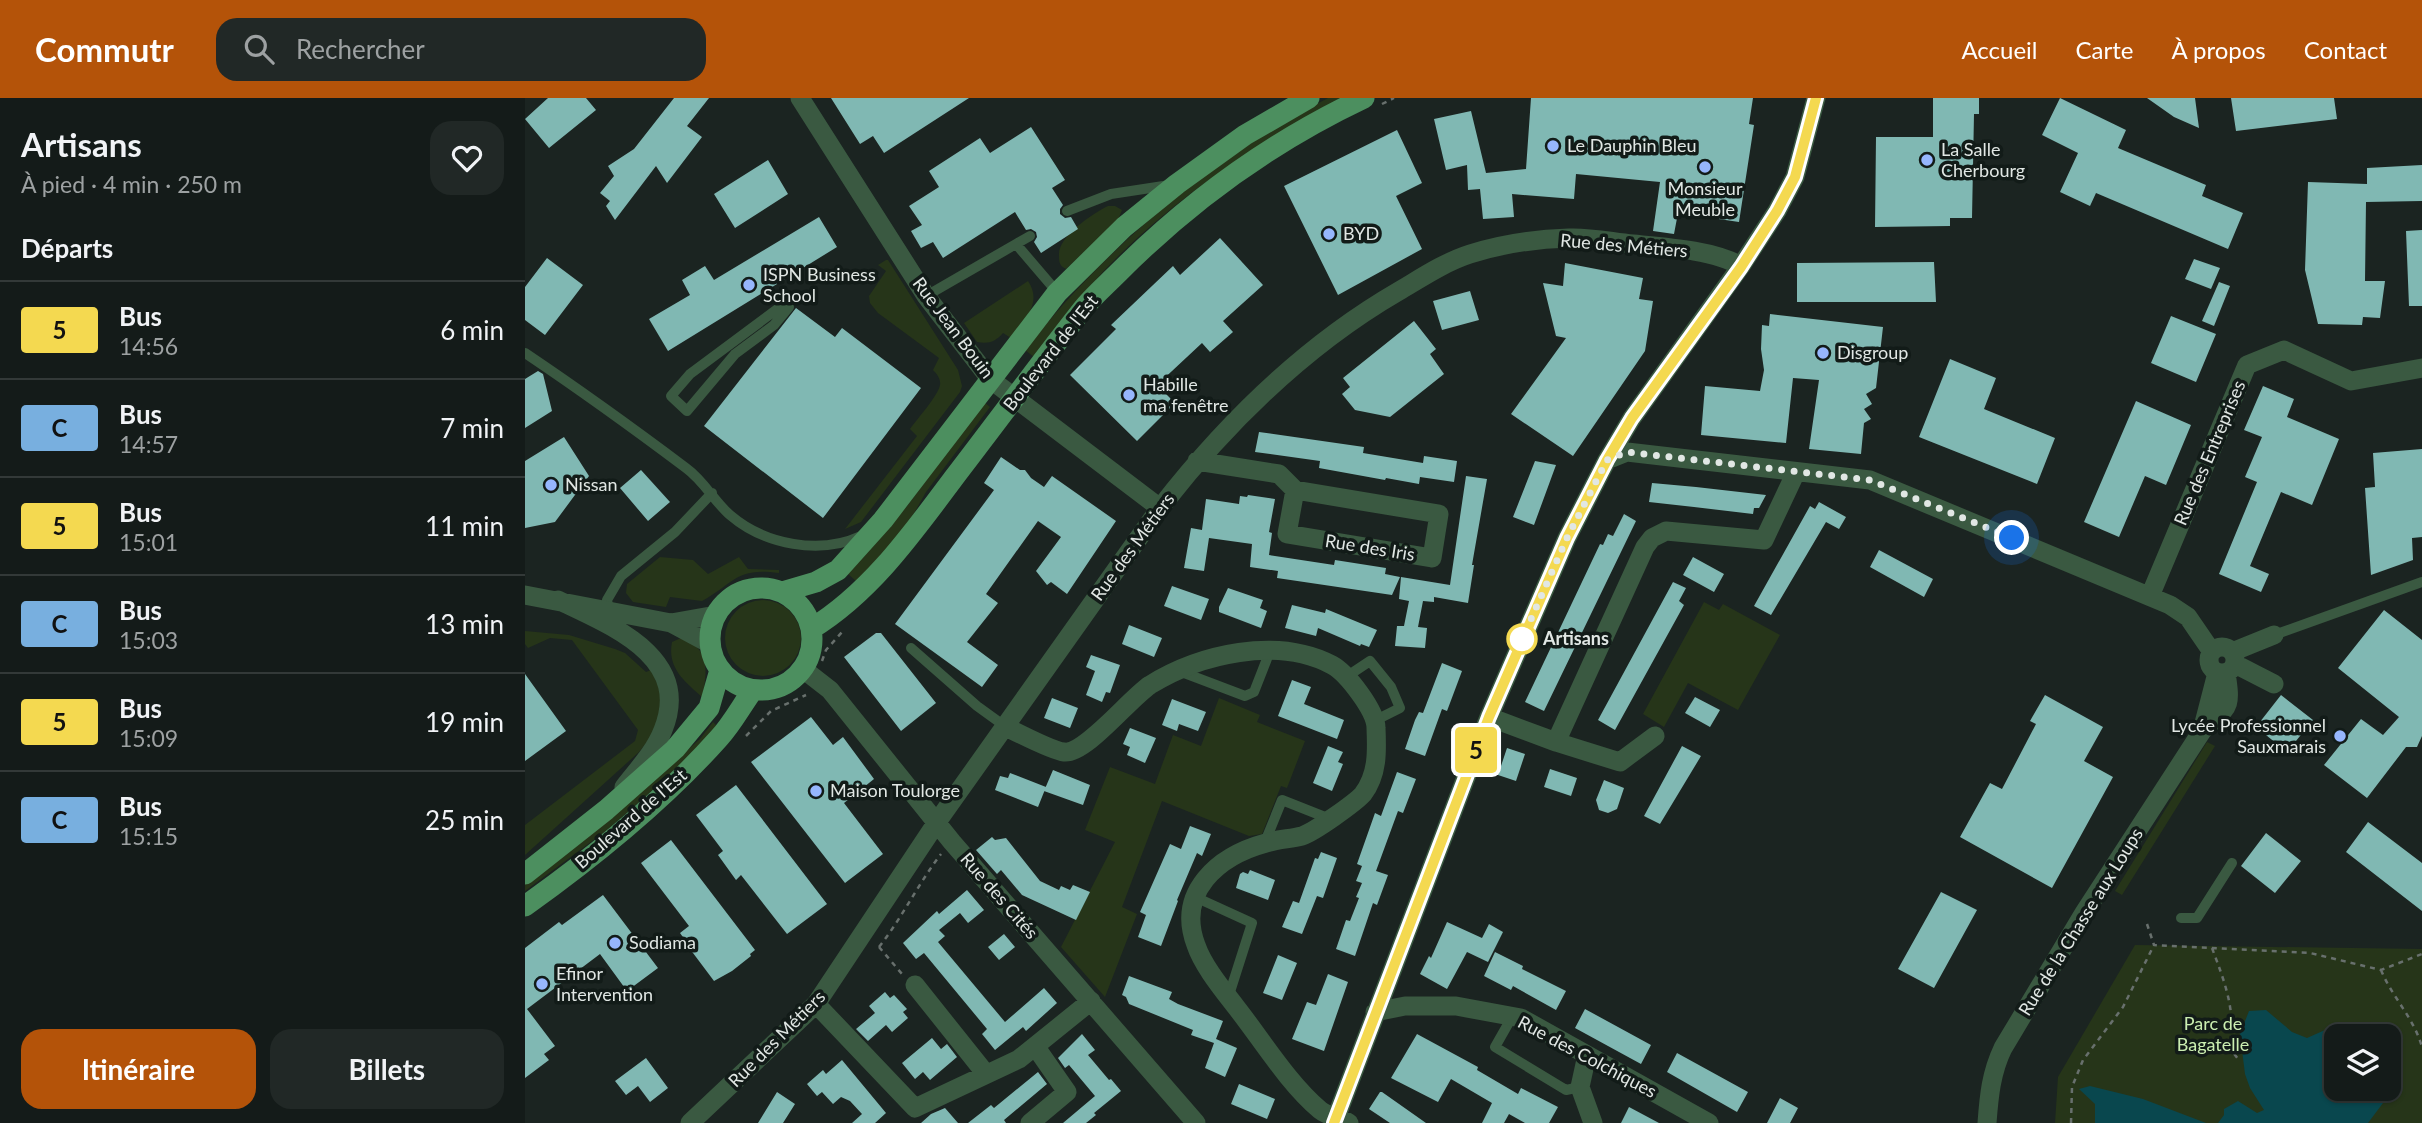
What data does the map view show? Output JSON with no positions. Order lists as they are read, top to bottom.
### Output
{
  "streets": {
    "main road": ["Boulevard de l'Est"],
    "street": [
      "Rue des Métiers",
      "Rue Jean Bouin",
      "Rue des Entreprises",
      "Rue des Iris",
      "Rue des Cités",
      "Rue de la Chasse aux Loups",
      "Rue des Colchiques"
    ]
  },
  "crossings": [
    ["Rue des Métiers", "Rue Jean Bouin"],
    ["Rue des Métiers", "Rue des Iris"],
    ["Rue des Métiers", "Rue des Cités"],
    ["Rue Jean Bouin", "Boulevard de l'Est"],
    ["Boulevard de l'Est", "Rue des Cités"]
  ],
  "parks": ["Parc de Bagatelle"],
  "places": [
    "Le Dauphin Bleu",
    "La Salle Cherbourg",
    "Monsieur Meuble",
    "BYD",
    "ISPN Business School",
    "Disgroup",
    "Habille ma fenêtre",
    "Nissan",
    "Artisans",
    "Lycée Professionnel Sauxmarais",
    "Maison Toulorge",
    "Sodiama",
    "Efinor Intervention"
  ],
  "lines": ["bus line 5"],
  "page": {
    "header": "Commutr",
    "search": "Rechercher",
    "nav": [
      "Accueil",
      "Carte",
      "À propos",
      "Contact"
    ],
    "heading": [
      ["Artisans", "À pied · 4 min · 250 m"],
      "Départs"
    ],
    "on_map": "5",
    "list": [
      {
        "mark": "5",
        "name": "Bus",
        "note": "14:56",
        "value": "6 min"
      },
      {
        "mark": "C",
        "name": "Bus",
        "note": "14:57",
        "value": "7 min"
      },
      {
        "mark": "5",
        "name": "Bus",
        "note": "15:01",
        "value": "11 min"
      },
      {
        "mark": "C",
        "name": "Bus",
        "note": "15:03",
        "value": "13 min"
      },
      {
        "mark": "5",
        "name": "Bus",
        "note": "15:09",
        "value": "19 min"
      },
      {
        "mark": "C",
        "name": "Bus",
        "note": "15:15",
        "value": "25 min"
      }
    ],
    "buttons": ["Itinéraire", "Billets"]
  }
}
